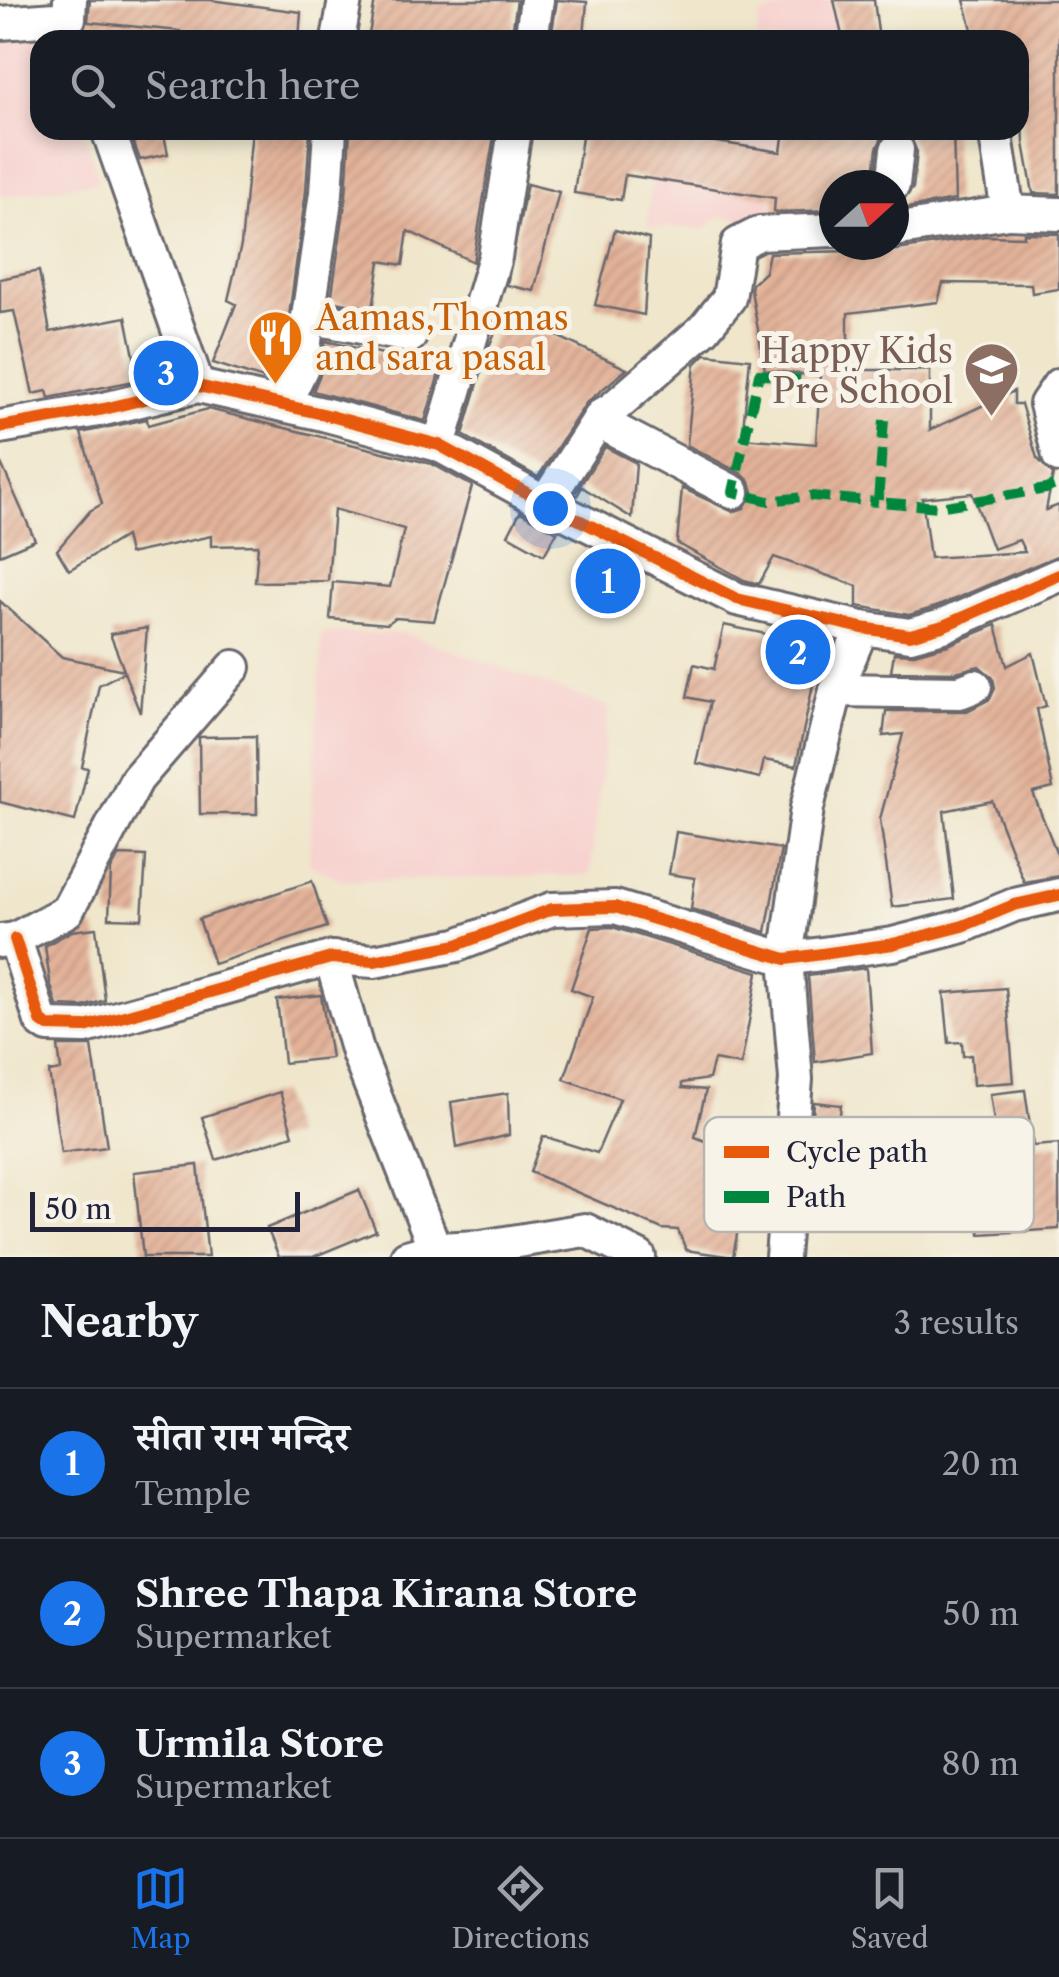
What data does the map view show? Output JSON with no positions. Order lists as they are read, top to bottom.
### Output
{
  "places": {
    "restaurant": ["Aamas,Thomas and sara pasal"],
    "school or university": ["Happy Kids Pre School"]
  },
  "legend": ["Cycle path", "Path"],
  "scale_bar": "50 m",
  "north": "right",
  "page": {
    "search": "Search here",
    "pins": ["3", "1", "2"],
    "scale": "50 m",
    "heading": ["Nearby", "3 results"],
    "list": [
      {
        "mark": "1",
        "name": "सीता राम मन्दिर",
        "note": "Temple",
        "value": "20 m"
      },
      {
        "mark": "2",
        "name": "Shree Thapa Kirana Store",
        "note": "Supermarket",
        "value": "50 m"
      },
      {
        "mark": "3",
        "name": "Urmila Store",
        "note": "Supermarket",
        "value": "80 m"
      }
    ],
    "nav": ["Map", "Directions", "Saved"]
  }
}
